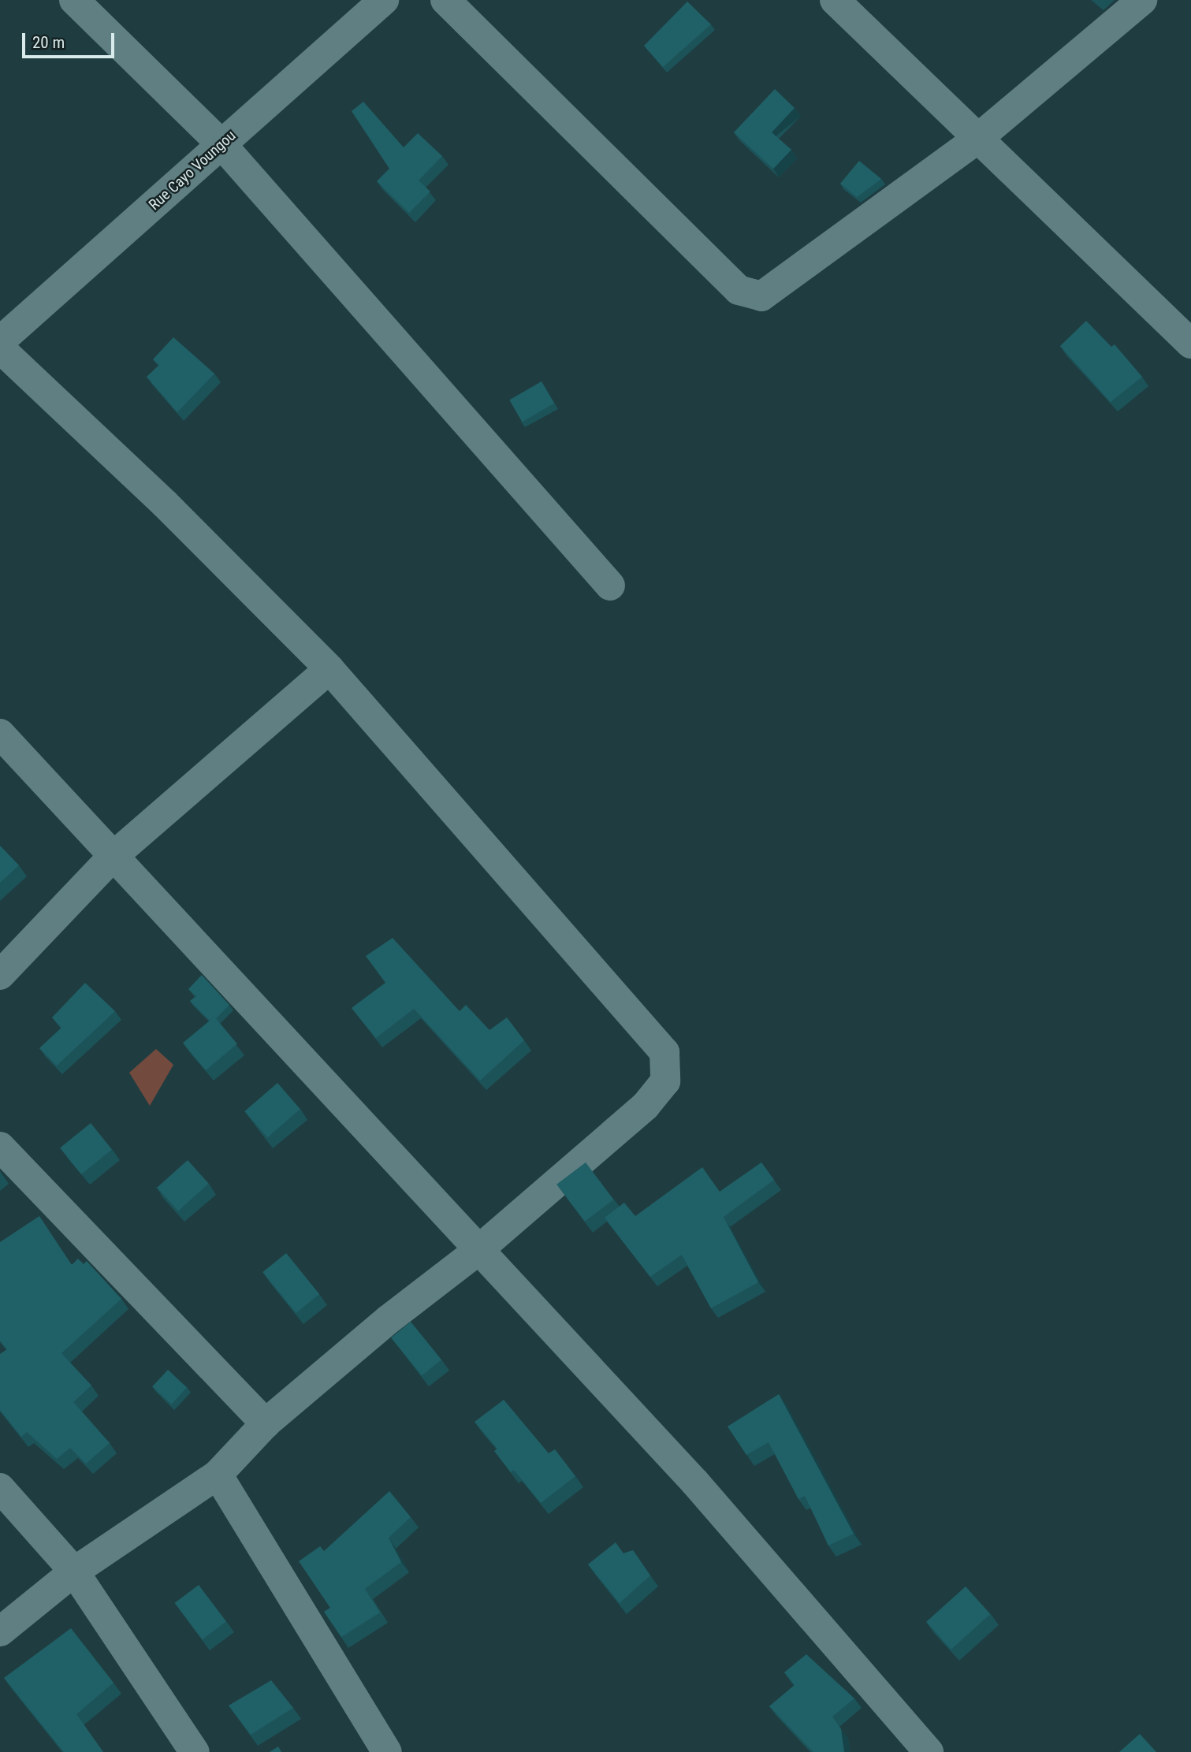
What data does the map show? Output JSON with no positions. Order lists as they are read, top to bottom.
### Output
{
  "streets": {
    "street": ["Rue Cayo Voungou"]
  },
  "scale_bar": "20 m"
}
